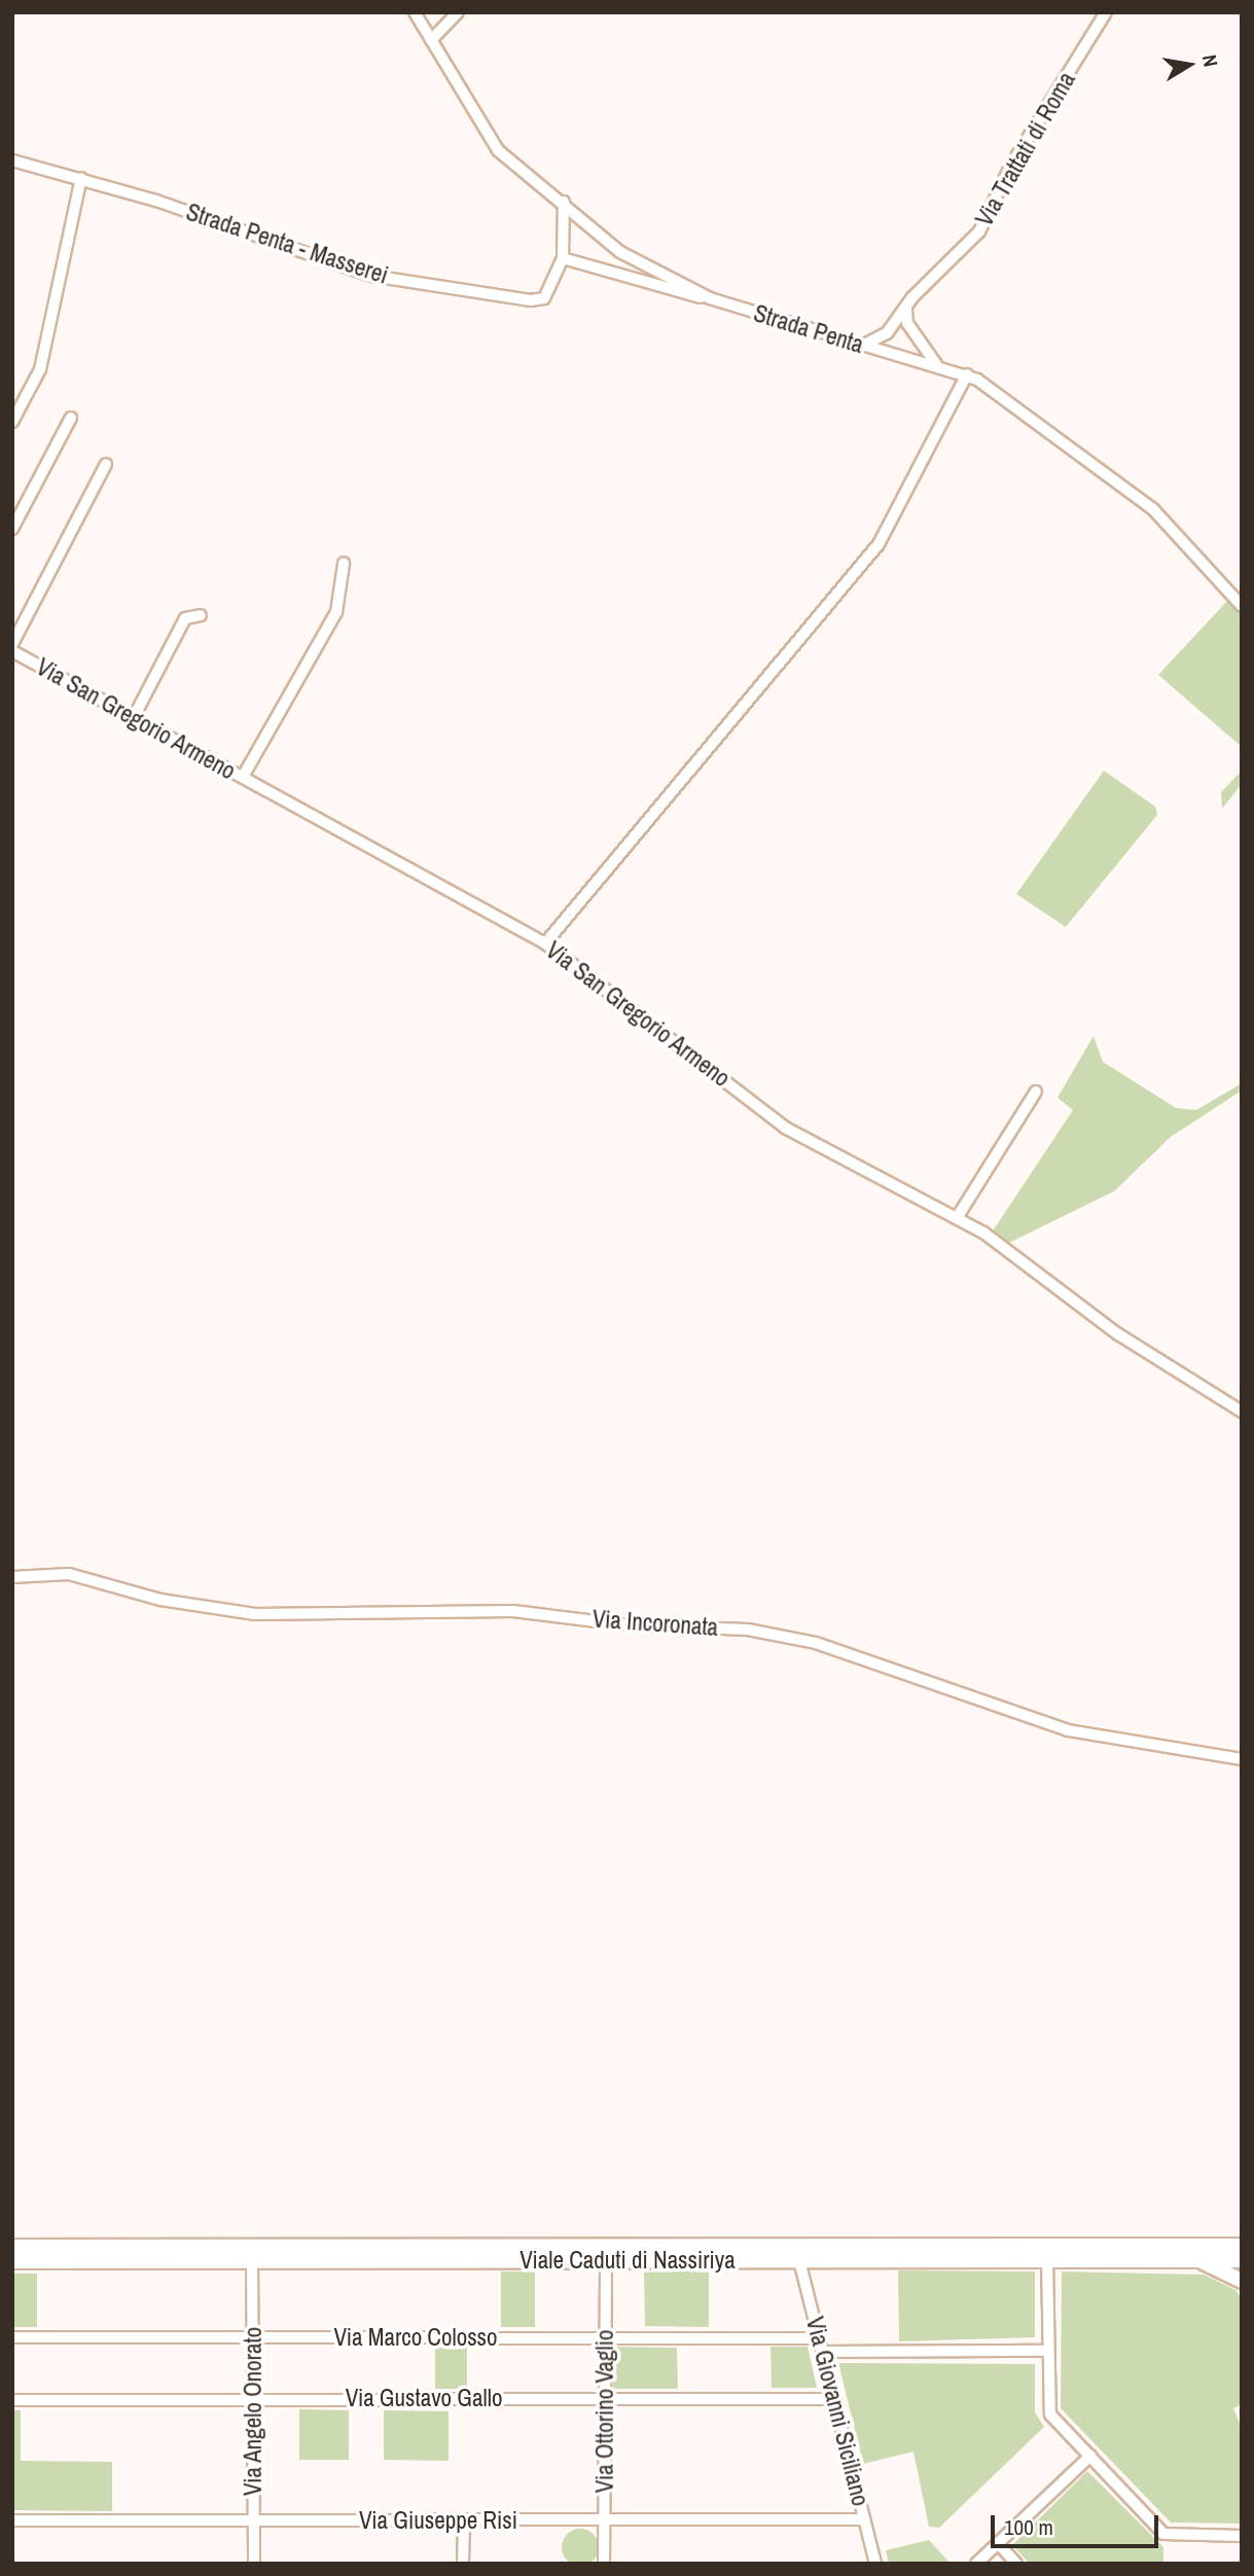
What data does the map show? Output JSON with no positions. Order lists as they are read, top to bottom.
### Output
{
  "streets": {
    "main road": ["Viale Caduti di Nassiriya"],
    "street": [
      "Via Trattati di Roma",
      "Strada Penta - Masserei",
      "Strada Penta",
      "Via San Gregorio Armeno",
      "Via Incoronata",
      "Via Marco Colosso",
      "Via Gustavo Gallo",
      "Via Angelo Onorato",
      "Via Ottorino Vaglio",
      "Via Giovanni Siciliano",
      "Via Giuseppe Risi"
    ]
  },
  "crossings": [
    ["Via Trattati di Roma", "Strada Penta"],
    ["Viale Caduti di Nassiriya", "Via Angelo Onorato"],
    ["Viale Caduti di Nassiriya", "Via Ottorino Vaglio"],
    ["Viale Caduti di Nassiriya", "Via Giovanni Siciliano"],
    ["Via Marco Colosso", "Via Angelo Onorato"],
    ["Via Marco Colosso", "Via Ottorino Vaglio"],
    ["Via Marco Colosso", "Via Giovanni Siciliano"],
    ["Via Gustavo Gallo", "Via Angelo Onorato"],
    ["Via Gustavo Gallo", "Via Ottorino Vaglio"],
    ["Via Gustavo Gallo", "Via Giovanni Siciliano"],
    ["Via Angelo Onorato", "Via Giuseppe Risi"],
    ["Via Ottorino Vaglio", "Via Giuseppe Risi"],
    ["Via Giovanni Siciliano", "Via Giuseppe Risi"]
  ],
  "scale_bar": "100 m",
  "north": "right"
}
